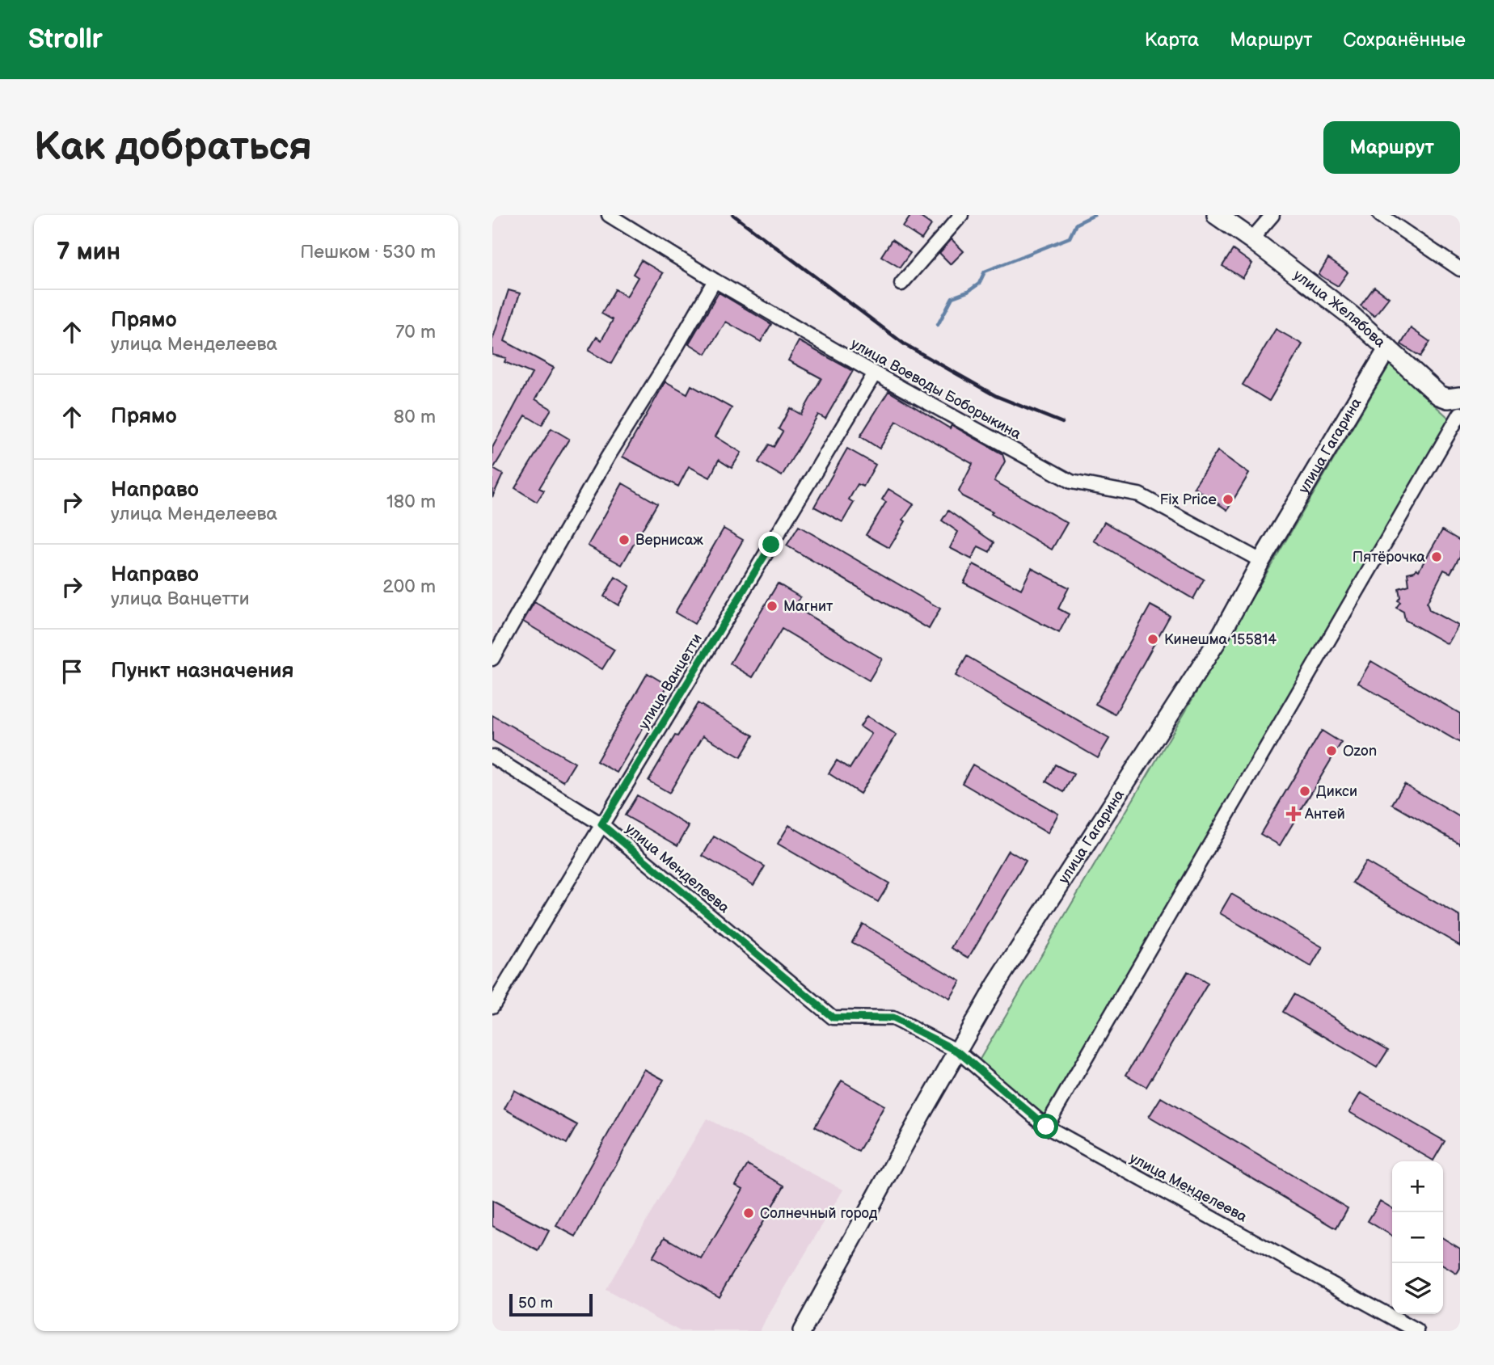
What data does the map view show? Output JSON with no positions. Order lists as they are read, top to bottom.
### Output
{
  "streets": {
    "main road": ["улица Желябова"],
    "street": [
      "улица Воеводы Боборыкина",
      "улица Гагарина",
      "улица Ванцетти",
      "улица Менделеева"
    ]
  },
  "crossings": [
    ["улица Желябова", "улица Гагарина"],
    ["улица Воеводы Боборыкина", "улица Гагарина"],
    ["улица Воеводы Боборыкина", "улица Ванцетти"],
    ["улица Гагарина", "улица Менделеева"],
    ["улица Ванцетти", "улица Менделеева"]
  ],
  "places": {
    "other": [
      "Fix Price",
      "Вернисаж",
      "Пятёрочка",
      "Магнит",
      "Кинешма 155814",
      "Ozon",
      "Дикси",
      "Солнечный город"
    ],
    "health": ["Антей"]
  },
  "scale_bar": "50 m",
  "page": {
    "header": "Strollr",
    "nav": ["Карта", "Маршрут", "Сохранённые"],
    "buttons": "Маршрут",
    "title": "Как добраться",
    "heading": ["7 мин", "Пешком · 530 m"],
    "list": [
      ["Прямо", "улица Менделеева", "70 m"],
      ["Прямо", "80 m"],
      ["Направо", "улица Менделеева", "180 m"],
      ["Направо", "улица Ванцетти", "200 m"],
      "Пункт назначения"
    ],
    "map_buttons": ["+", "−"],
    "scale": "50 m"
  }
}
